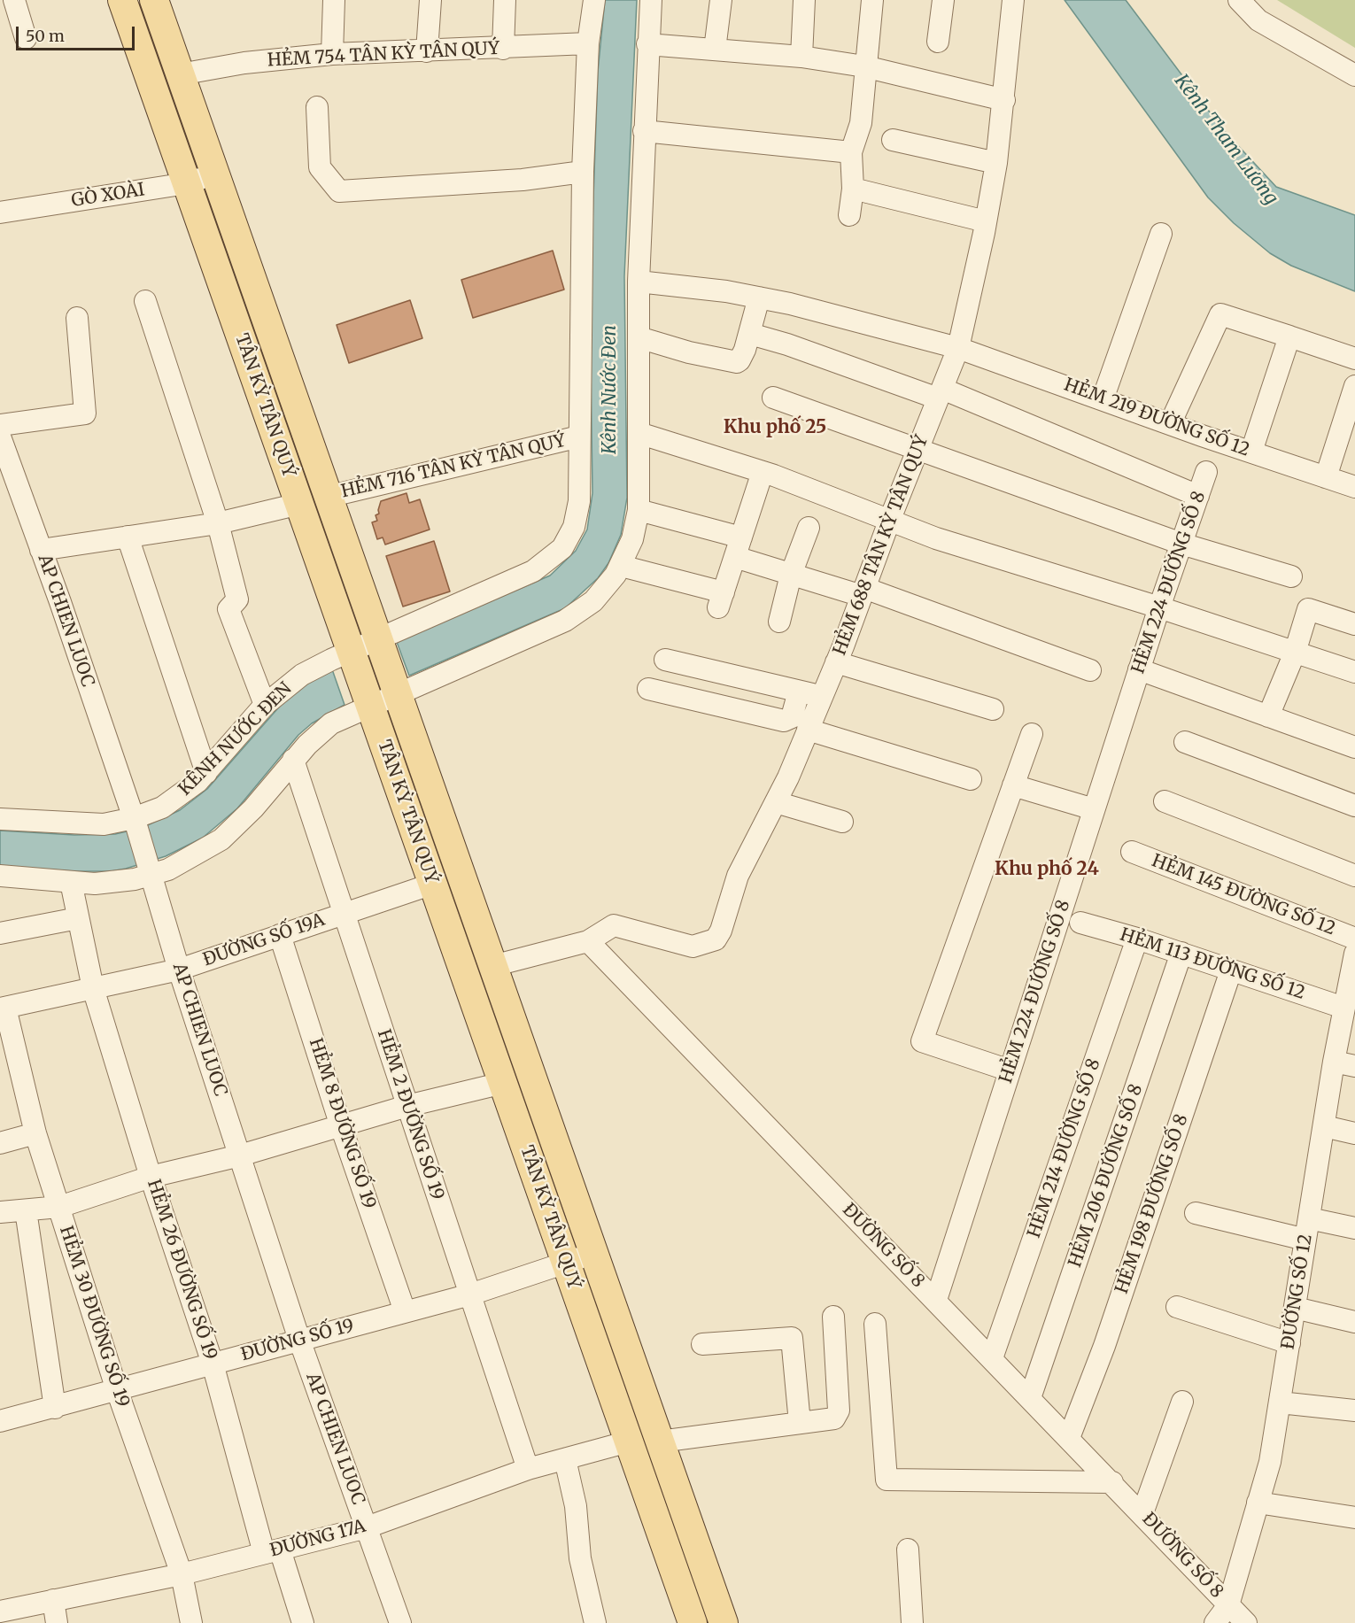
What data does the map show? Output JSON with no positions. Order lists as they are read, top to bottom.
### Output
{
  "streets": {
    "main road": ["TÂN KỲ TÂN QUÝ"],
    "street": [
      "HẺM 754 TÂN KỲ TÂN QUÝ",
      "GÒ XOÀI",
      "HẺM 219 ĐƯỜNG SỐ 12",
      "HẺM 716 TÂN KỲ TÂN QUÝ",
      "HẺM 688 TÂN KỲ TÂN QUÝ",
      "HẺM 224 ĐƯỜNG SỐ 8",
      "AP CHIEN LUOC",
      "KÊNH NƯỚC ĐEN",
      "HẺM 145 ĐƯỜNG SỐ 12",
      "ĐƯỜNG SỐ 19A",
      "HẺM 113 ĐƯỜNG SỐ 12",
      "HẺM 2 ĐƯỜNG SỐ 19",
      "HẺM 8 ĐƯỜNG SỐ 19",
      "HẺM 214 ĐƯỜNG SỐ 8",
      "HẺM 206 ĐƯỜNG SỐ 8",
      "HẺM 198 ĐƯỜNG SỐ 8",
      "ĐƯỜNG SỐ 8",
      "HẺM 26 ĐƯỜNG SỐ 19",
      "ĐƯỜNG SỐ 12",
      "HẺM 30 ĐƯỜNG SỐ 19",
      "ĐƯỜNG SỐ 19",
      "ĐƯỜNG 17A"
    ]
  },
  "crossings": [
    ["HẺM 754 TÂN KỲ TÂN QUÝ", "TÂN KỲ TÂN QUÝ"],
    ["HẺM 754 TÂN KỲ TÂN QUÝ", "KÊNH NƯỚC ĐEN"],
    ["GÒ XOÀI", "TÂN KỲ TÂN QUÝ"],
    ["TÂN KỲ TÂN QUÝ", "HẺM 716 TÂN KỲ TÂN QUÝ"],
    ["TÂN KỲ TÂN QUÝ", "KÊNH NƯỚC ĐEN"],
    ["TÂN KỲ TÂN QUÝ", "ĐƯỜNG SỐ 19A"],
    ["TÂN KỲ TÂN QUÝ", "ĐƯỜNG SỐ 19"],
    ["TÂN KỲ TÂN QUÝ", "ĐƯỜNG 17A"],
    ["HẺM 219 ĐƯỜNG SỐ 12", "HẺM 688 TÂN KỲ TÂN QUÝ"],
    ["HẺM 716 TÂN KỲ TÂN QUÝ", "KÊNH NƯỚC ĐEN"],
    ["HẺM 688 TÂN KỲ TÂN QUÝ", "ĐƯỜNG SỐ 8"],
    ["HẺM 224 ĐƯỜNG SỐ 8", "ĐƯỜNG SỐ 8"],
    ["AP CHIEN LUOC", "KÊNH NƯỚC ĐEN"],
    ["AP CHIEN LUOC", "ĐƯỜNG SỐ 19A"],
    ["AP CHIEN LUOC", "ĐƯỜNG SỐ 19"],
    ["AP CHIEN LUOC", "ĐƯỜNG 17A"],
    ["ĐƯỜNG SỐ 19A", "HẺM 2 ĐƯỜNG SỐ 19"],
    ["ĐƯỜNG SỐ 19A", "HẺM 8 ĐƯỜNG SỐ 19"],
    ["ĐƯỜNG SỐ 19A", "HẺM 26 ĐƯỜNG SỐ 19"],
    ["ĐƯỜNG SỐ 19A", "HẺM 30 ĐƯỜNG SỐ 19"],
    ["HẺM 113 ĐƯỜNG SỐ 12", "HẺM 214 ĐƯỜNG SỐ 8"],
    ["HẺM 113 ĐƯỜNG SỐ 12", "HẺM 206 ĐƯỜNG SỐ 8"],
    ["HẺM 113 ĐƯỜNG SỐ 12", "HẺM 198 ĐƯỜNG SỐ 8"],
    ["HẺM 113 ĐƯỜNG SỐ 12", "ĐƯỜNG SỐ 12"],
    ["HẺM 2 ĐƯỜNG SỐ 19", "ĐƯỜNG SỐ 19"],
    ["HẺM 2 ĐƯỜNG SỐ 19", "ĐƯỜNG 17A"],
    ["HẺM 8 ĐƯỜNG SỐ 19", "ĐƯỜNG SỐ 19"],
    ["HẺM 214 ĐƯỜNG SỐ 8", "ĐƯỜNG SỐ 8"],
    ["HẺM 206 ĐƯỜNG SỐ 8", "ĐƯỜNG SỐ 8"],
    ["HẺM 198 ĐƯỜNG SỐ 8", "ĐƯỜNG SỐ 8"],
    ["ĐƯỜNG SỐ 8", "ĐƯỜNG SỐ 12"],
    ["HẺM 26 ĐƯỜNG SỐ 19", "ĐƯỜNG SỐ 19"],
    ["HẺM 26 ĐƯỜNG SỐ 19", "ĐƯỜNG 17A"],
    ["HẺM 30 ĐƯỜNG SỐ 19", "ĐƯỜNG SỐ 19"],
    ["HẺM 30 ĐƯỜNG SỐ 19", "ĐƯỜNG 17A"]
  ],
  "districts": ["Khu phố 25", "Khu phố 24"],
  "water": ["Kênh Tham Lương", "Kênh Nước Đen"],
  "scale_bar": "50 m"
}
